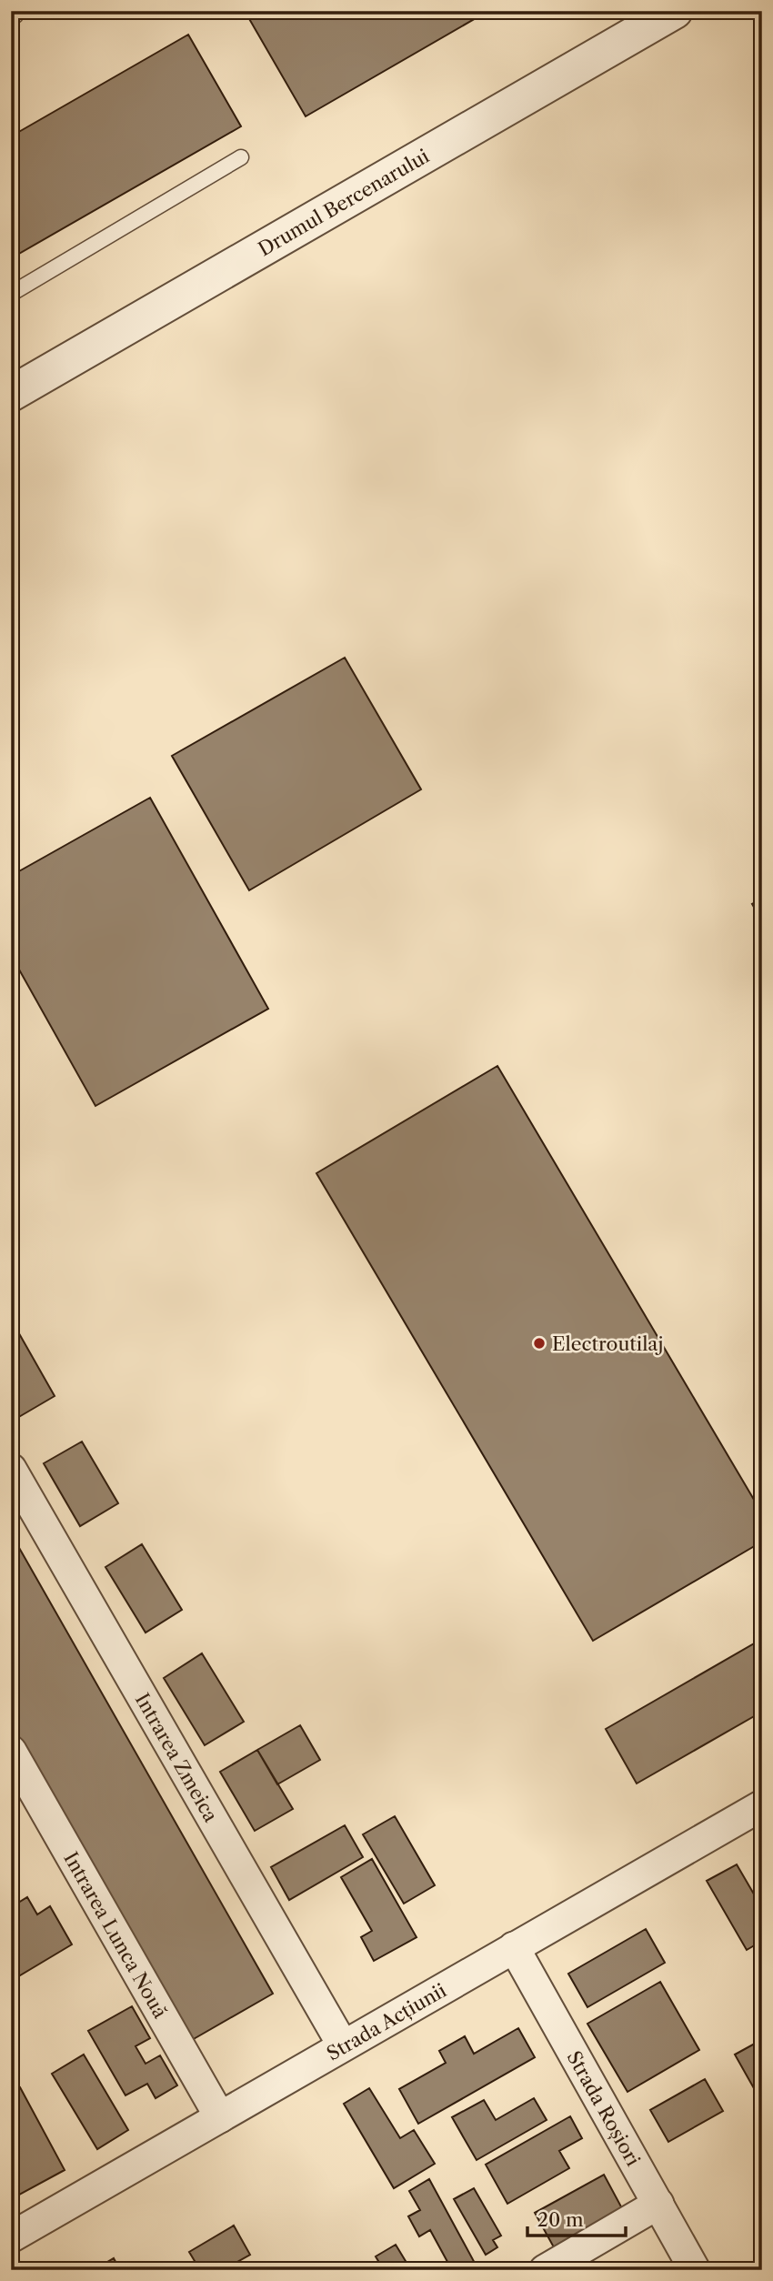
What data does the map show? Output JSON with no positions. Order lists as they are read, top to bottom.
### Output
{
  "streets": {
    "street": [
      "Drumul Bercenarului",
      "Intrarea Zmeica",
      "Intrarea Lunca Nouă",
      "Strada Acțiunii",
      "Strada Roșiori"
    ]
  },
  "crossings": [
    ["Intrarea Zmeica", "Strada Acțiunii"],
    ["Intrarea Lunca Nouă", "Strada Acțiunii"],
    ["Strada Acțiunii", "Strada Roșiori"]
  ],
  "places": ["Electroutilaj"],
  "scale_bar": "20 m"
}
